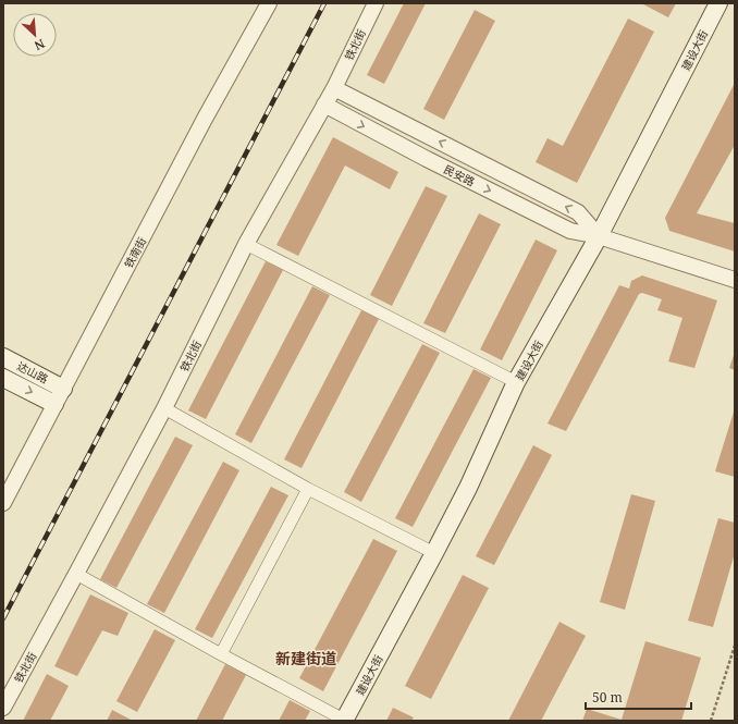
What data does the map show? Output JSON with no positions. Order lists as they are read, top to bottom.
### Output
{
  "streets": {
    "main road": ["建设大街", "达山路"],
    "street": ["铁北街", "民安路", "铁南街"]
  },
  "crossings": [
    ["铁北街", "民安路"],
    ["建设大街", "民安路"],
    ["铁南街", "达山路"]
  ],
  "districts": ["新建街道"],
  "scale_bar": "50 m",
  "north": "bottom right"
}
